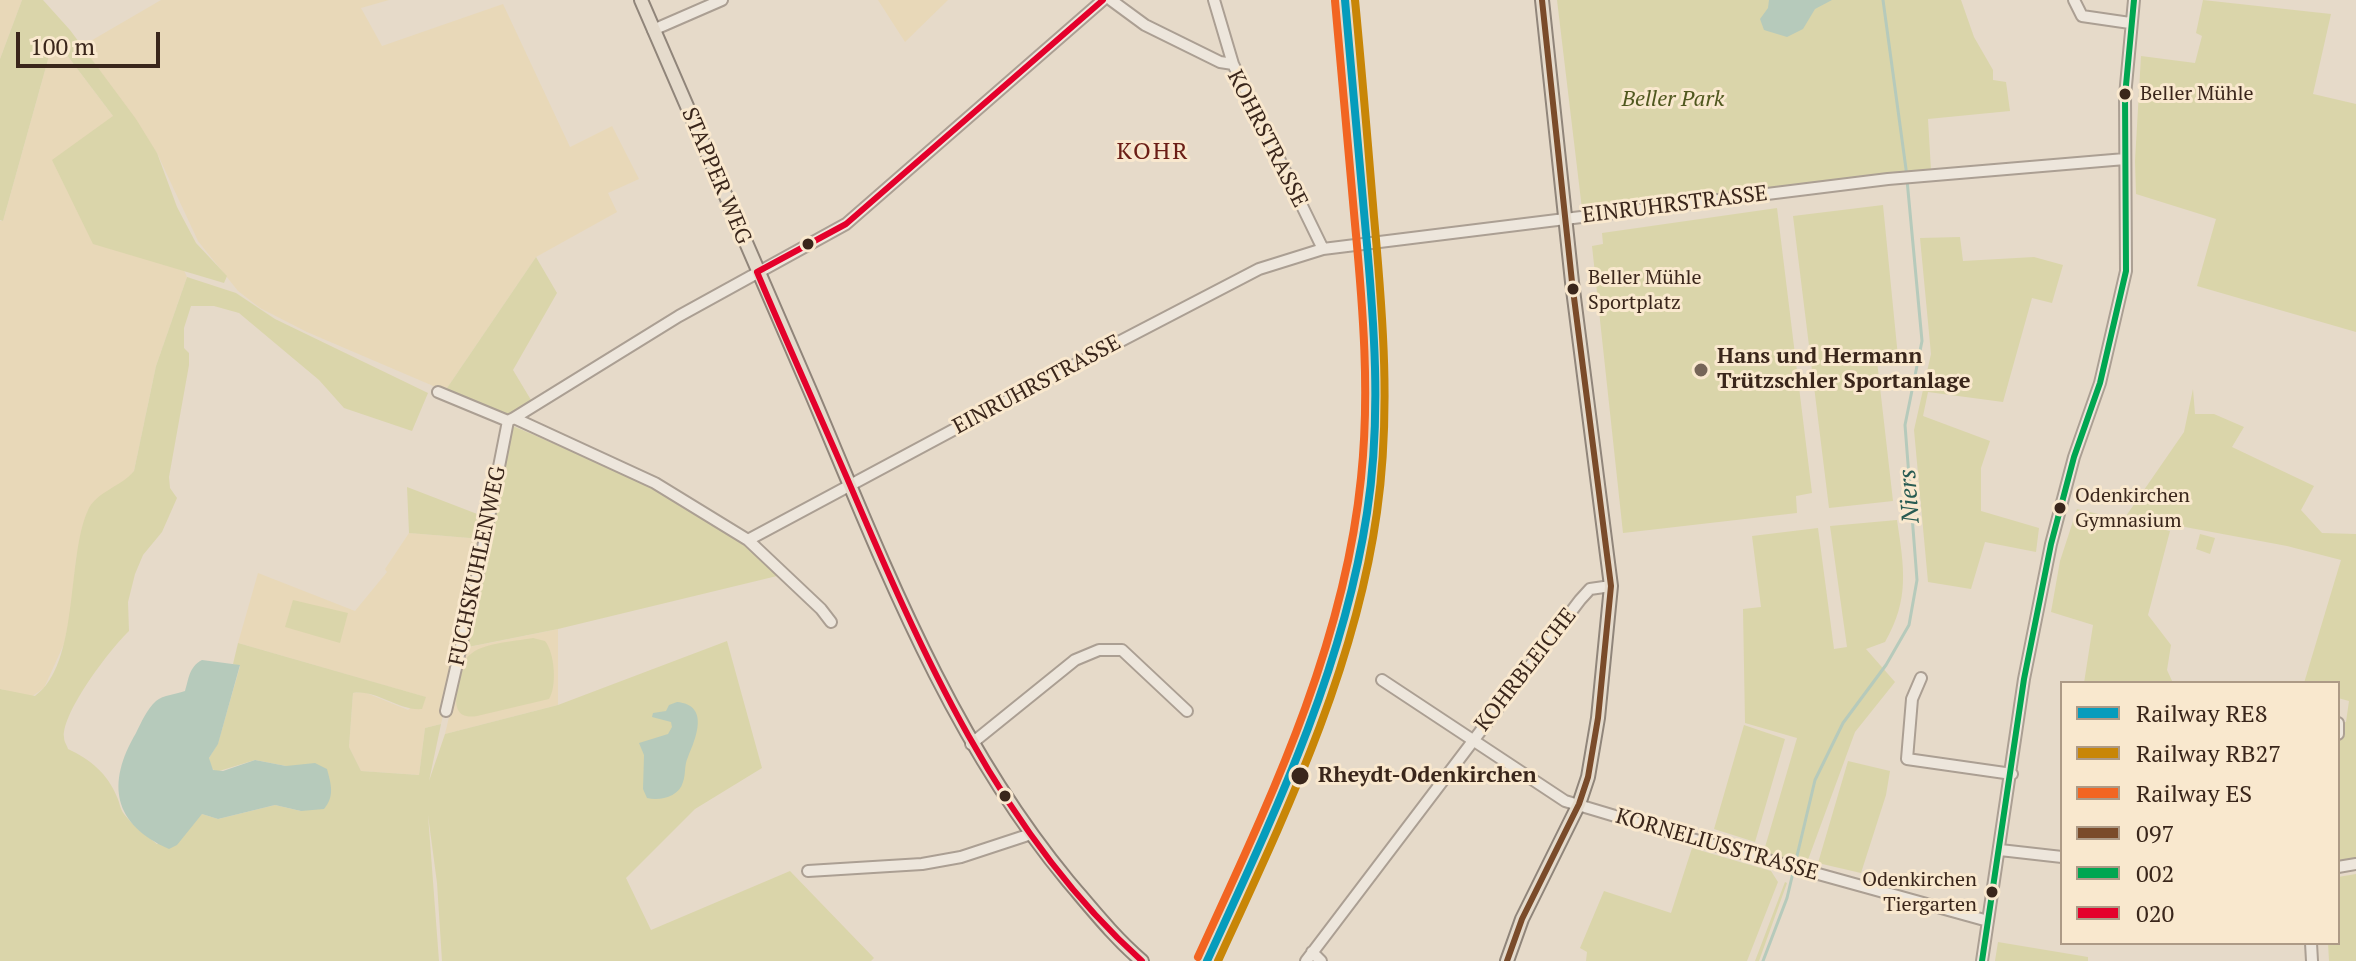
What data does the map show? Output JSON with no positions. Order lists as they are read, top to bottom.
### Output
{
  "streets": {
    "main road": ["STAPPER WEG"],
    "street": [
      "KOHRSTRASSE",
      "EINRUHRSTRASSE",
      "FUCHSKUHLENWEG",
      "KOHRBLEICHE",
      "KORNELIUSSTRASSE"
    ]
  },
  "crossings": [
    ["KOHRSTRASSE", "EINRUHRSTRASSE"],
    ["STAPPER WEG", "EINRUHRSTRASSE"],
    ["KOHRBLEICHE", "KORNELIUSSTRASSE"]
  ],
  "districts": ["KOHR"],
  "water": ["Niers"],
  "parks": ["Beller Park"],
  "places": [
    "Beller Mühle",
    "Beller Mühle Sportplatz",
    "Hans und Hermann Trützschler Sportanlage",
    "Odenkirchen Gymnasium",
    "Rheydt-Odenkirchen",
    "Odenkirchen Tiergarten"
  ],
  "lines": [
    "rail line RE8",
    "rail line RB27",
    "transit line 097",
    "transit line 002",
    "transit line 020",
    "rail line ES"
  ],
  "legend": [
    "Railway RE8",
    "Railway RB27",
    "Railway ES",
    "097",
    "002",
    "020"
  ],
  "scale_bar": "100 m"
}
